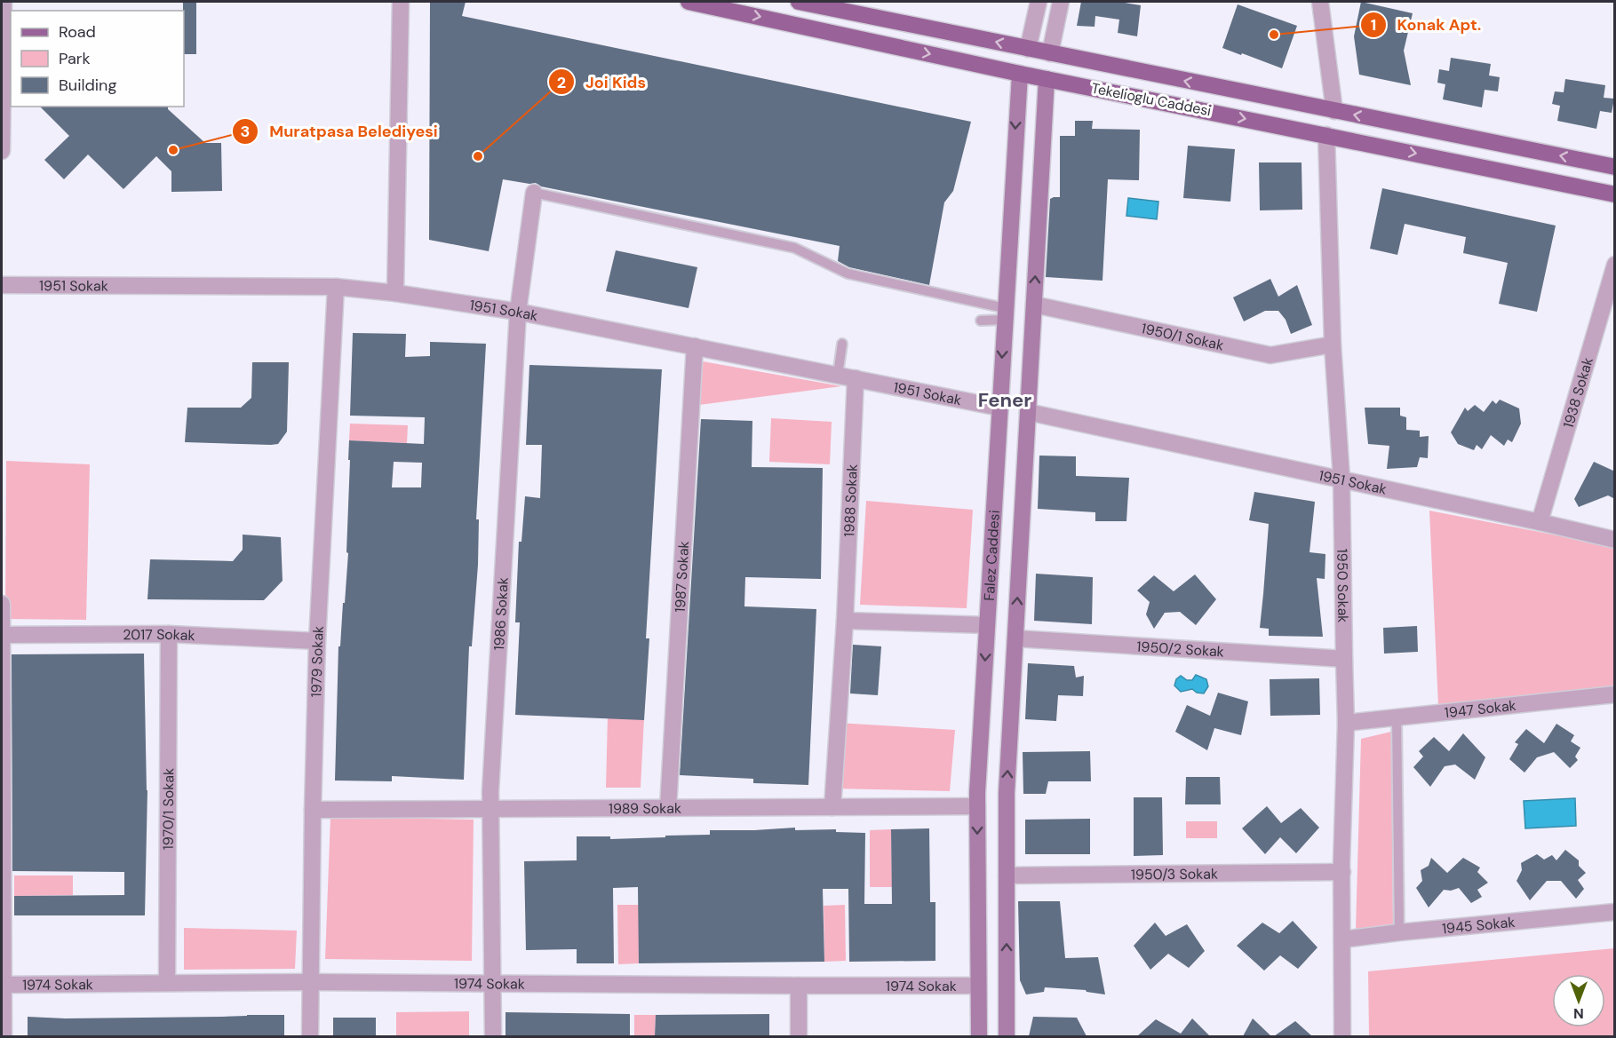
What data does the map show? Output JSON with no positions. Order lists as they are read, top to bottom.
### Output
{
  "streets": {
    "main road": ["Tekelioglu Caddesi"],
    "street": [
      "1951 Sokak",
      "1950/1 Sokak",
      "1938 Sokak",
      "1988 Sokak",
      "Falez Caddesi",
      "1987 Sokak",
      "1950 Sokak",
      "1986 Sokak",
      "2017 Sokak",
      "1950/2 Sokak",
      "1979 Sokak",
      "1947 Sokak",
      "1970/1 Sokak",
      "1989 Sokak",
      "1950/3 Sokak",
      "1945 Sokak",
      "1974 Sokak"
    ]
  },
  "crossings": [
    ["Tekelioglu Caddesi", "Falez Caddesi"],
    ["Tekelioglu Caddesi", "1950 Sokak"],
    ["1951 Sokak", "1938 Sokak"],
    ["1951 Sokak", "1988 Sokak"],
    ["1951 Sokak", "Falez Caddesi"],
    ["1951 Sokak", "1987 Sokak"],
    ["1951 Sokak", "1950 Sokak"],
    ["1951 Sokak", "1986 Sokak"],
    ["1951 Sokak", "1979 Sokak"],
    ["1950/1 Sokak", "Falez Caddesi"],
    ["1950/1 Sokak", "1950 Sokak"],
    ["1988 Sokak", "1989 Sokak"],
    ["Falez Caddesi", "1950/2 Sokak"],
    ["Falez Caddesi", "1989 Sokak"],
    ["Falez Caddesi", "1950/3 Sokak"],
    ["Falez Caddesi", "1974 Sokak"],
    ["1987 Sokak", "1989 Sokak"],
    ["1950 Sokak", "1950/2 Sokak"],
    ["1950 Sokak", "1947 Sokak"],
    ["1950 Sokak", "1950/3 Sokak"],
    ["1950 Sokak", "1945 Sokak"],
    ["1986 Sokak", "1989 Sokak"],
    ["1986 Sokak", "1974 Sokak"],
    ["2017 Sokak", "1979 Sokak"],
    ["2017 Sokak", "1970/1 Sokak"],
    ["1979 Sokak", "1989 Sokak"],
    ["1979 Sokak", "1974 Sokak"],
    ["1970/1 Sokak", "1974 Sokak"]
  ],
  "districts": ["Fener"],
  "places": ["Konak Apt.", "Muratpasa Belediyesi", "Joi Kids"],
  "legend": ["Road", "Park", "Building"],
  "north": "bottom"
}
